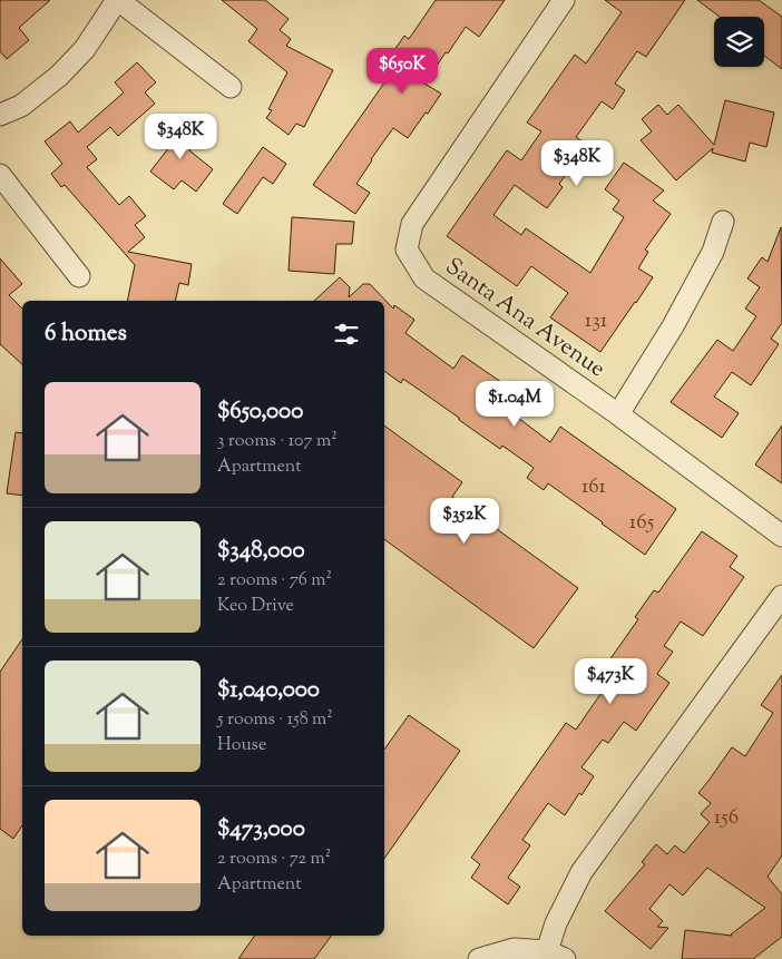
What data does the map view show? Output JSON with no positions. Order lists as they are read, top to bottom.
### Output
{
  "streets": {
    "street": ["Santa Ana Avenue"]
  },
  "house_numbers": [
    "131",
    "161",
    "165",
    "156"
  ],
  "page": {
    "price": [
      "$650K",
      "$348K",
      "$348K",
      "$1.04M",
      "$352K",
      "$473K"
    ],
    "heading": "6 homes",
    "list": [
      {
        "name": "$650,000",
        "note": "3 rooms · 107 m² · Apartment"
      },
      {
        "name": "$348,000",
        "note": "2 rooms · 76 m² · Keo Drive"
      },
      {
        "name": "$1,040,000",
        "note": "5 rooms · 158 m² · House"
      },
      {
        "name": "$473,000",
        "note": "2 rooms · 72 m² · Apartment"
      }
    ]
  }
}
